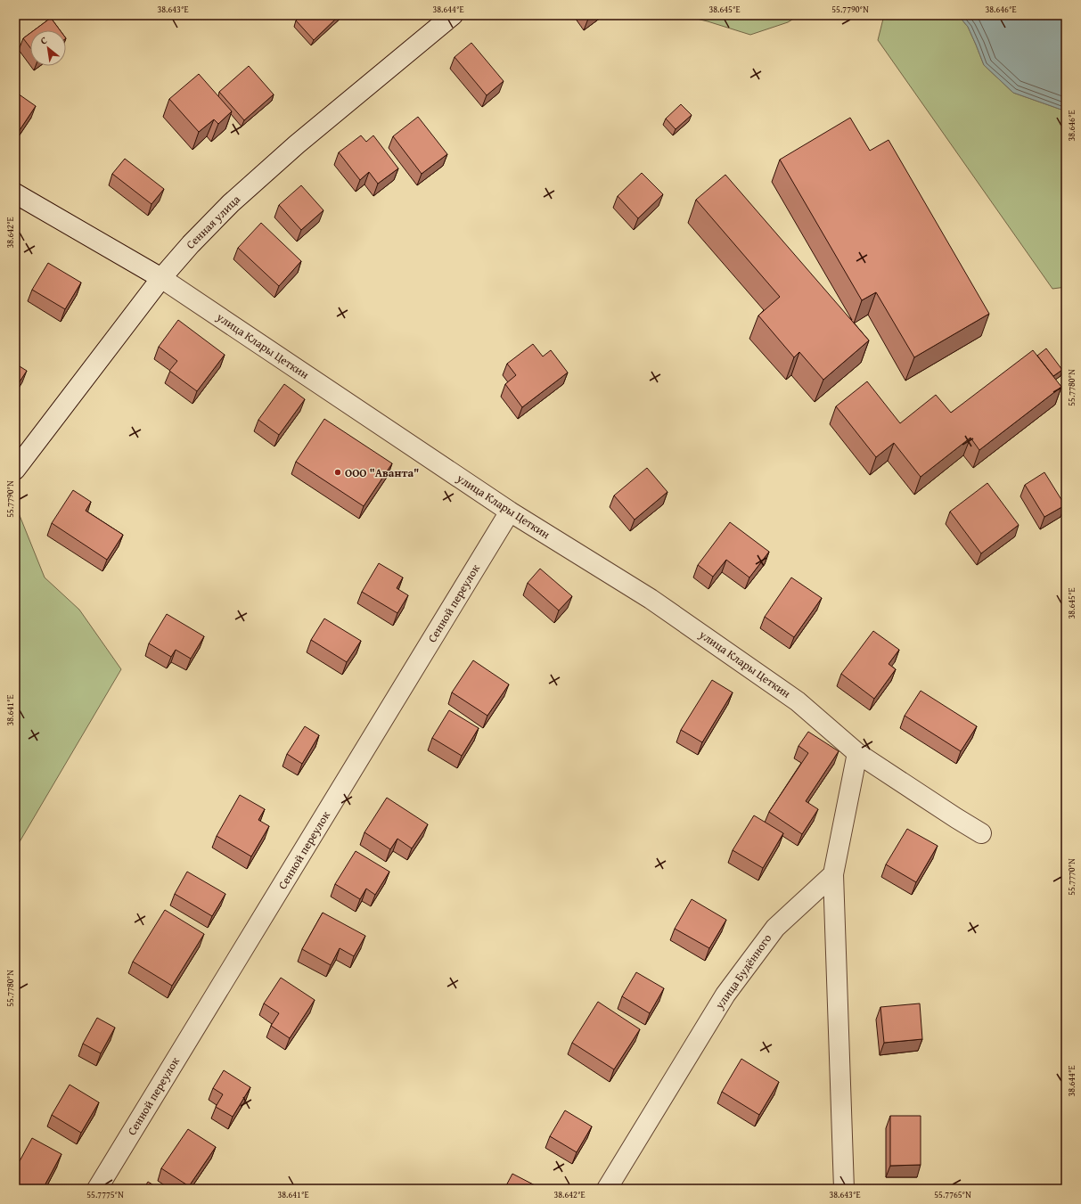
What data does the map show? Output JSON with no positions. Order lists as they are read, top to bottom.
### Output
{
  "streets": {
    "street": [
      "Сенная улица",
      "улица Клары Цеткин",
      "Сенной переулок",
      "улица Будённого"
    ]
  },
  "crossings": [
    ["Сенная улица", "улица Клары Цеткин"],
    ["улица Клары Цеткин", "Сенной переулок"]
  ],
  "places": ["ООО \"Аванта\""],
  "north": "top left",
  "coordinates": [
    "38.643°E",
    "38.644°E",
    "38.645°E",
    "55.7790°N",
    "38.646°E",
    "38.642°E",
    "55.7780°N",
    "38.641°E",
    "55.7770°N",
    "55.7775°N",
    "55.7765°N"
  ]
}
